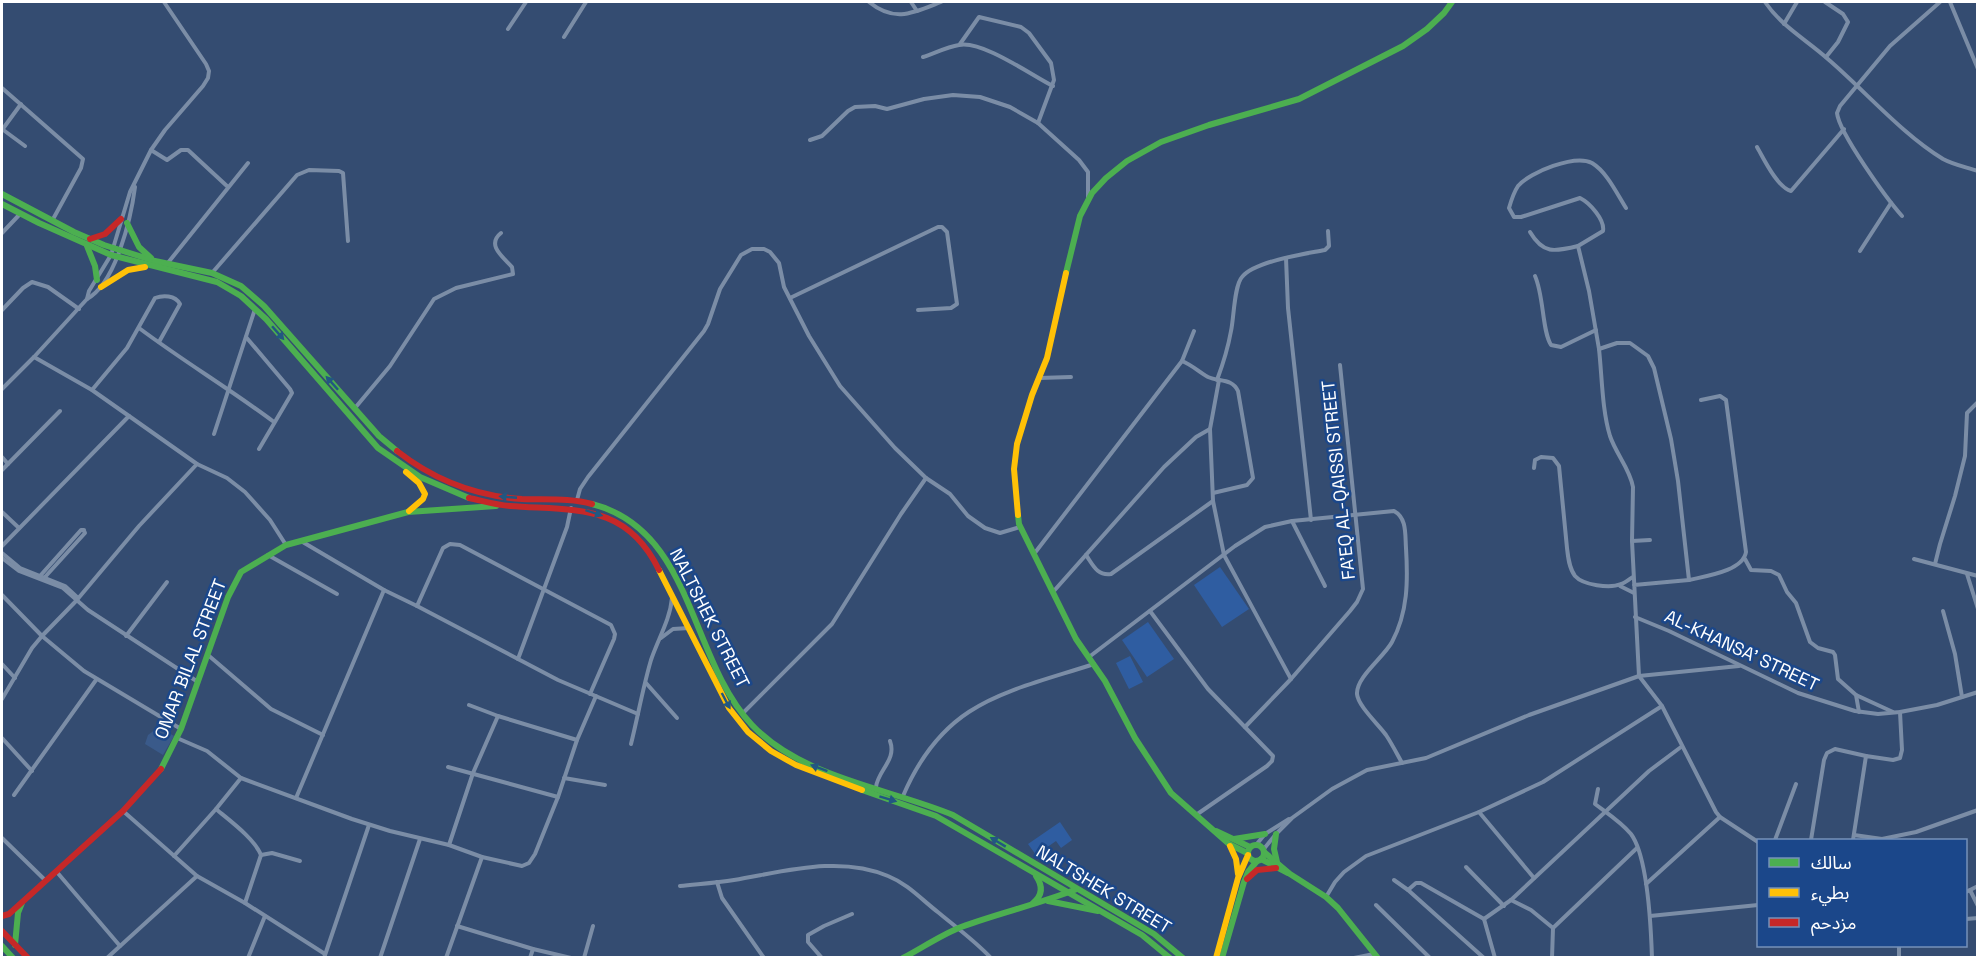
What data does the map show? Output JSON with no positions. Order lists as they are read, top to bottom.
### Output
{
  "streets": {
    "main road": ["NALTSHEK STREET", "OMAR BILAL STREET"],
    "street": ["FA'EQ AL-QAISSI STREET", "AL-KHANSA' STREET"]
  },
  "crossings": [
    ["NALTSHEK STREET", "OMAR BILAL STREET"]
  ],
  "legend": ["سالك", "بطيء", "مزدحم"]
}
